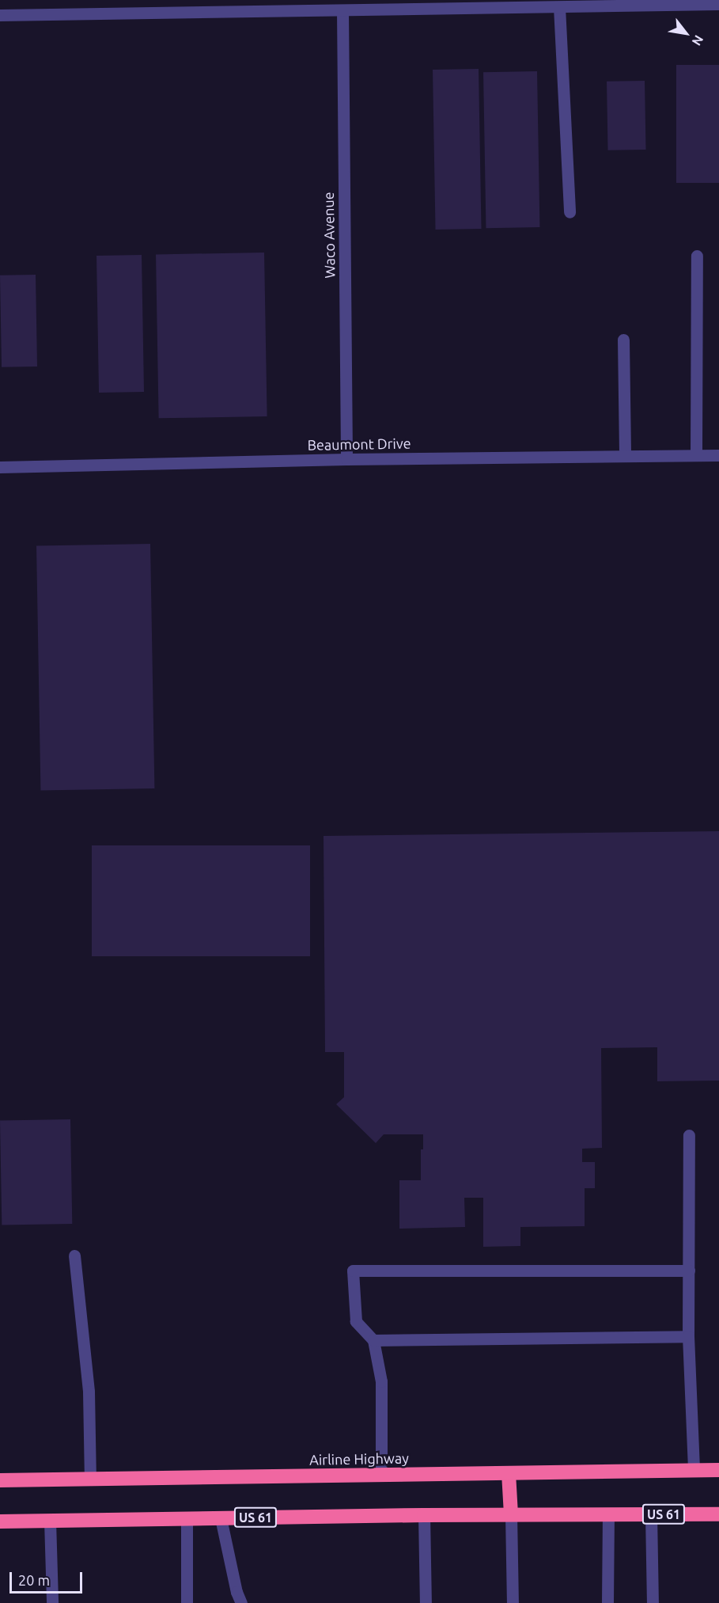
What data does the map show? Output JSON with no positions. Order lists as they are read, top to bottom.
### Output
{
  "streets": {
    "highway": ["Airline Highway", "US 61"],
    "street": ["Waco Avenue", "Beaumont Drive"]
  },
  "crossings": [
    ["Waco Avenue", "Beaumont Drive"]
  ],
  "scale_bar": "20 m",
  "north": "bottom right"
}
